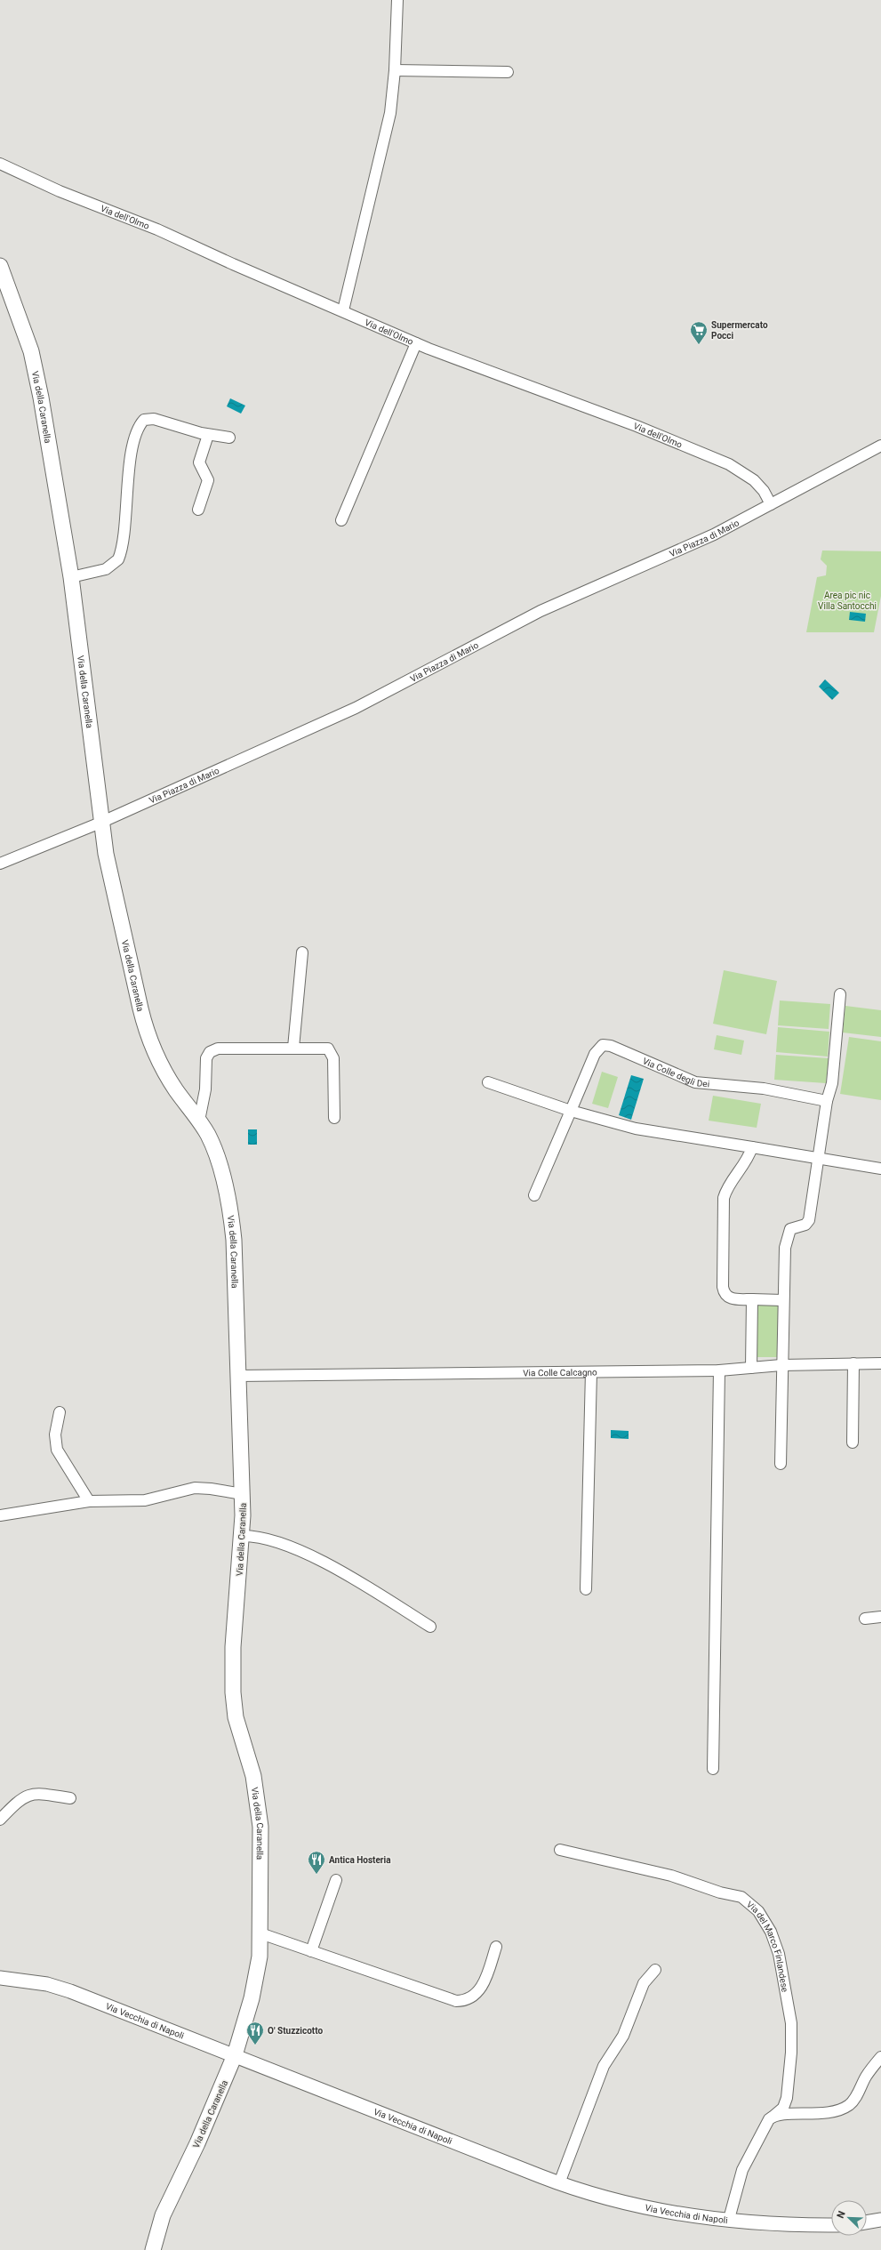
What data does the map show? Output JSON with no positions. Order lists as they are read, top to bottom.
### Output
{
  "streets": {
    "main road": ["Via della Caranella"],
    "street": [
      "Via dell'Olmo",
      "Via Piazza di Mario",
      "Via Colle degli Dei",
      "Via Colle Calcagno",
      "Via del Marco Finlandese",
      "Via Vecchia di Napoli"
    ]
  },
  "crossings": [
    ["Via dell'Olmo", "Via Piazza di Mario"],
    ["Via della Caranella", "Via Piazza di Mario"],
    ["Via della Caranella", "Via Colle Calcagno"],
    ["Via della Caranella", "Via Vecchia di Napoli"],
    ["Via del Marco Finlandese", "Via Vecchia di Napoli"]
  ],
  "parks": ["Area pic nic Villa Santocchi"],
  "places": {
    "supermarket": ["Supermercato Pocci"],
    "restaurant": ["Antica Hosteria", "O' Stuzzicotto"]
  },
  "north": "top left"
}
